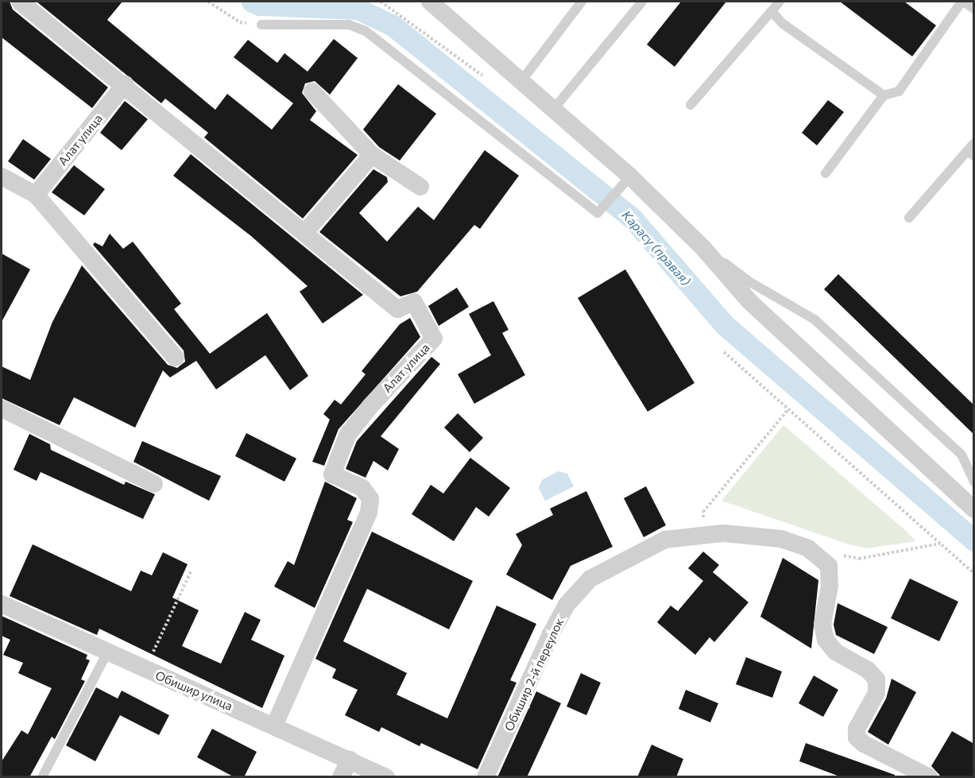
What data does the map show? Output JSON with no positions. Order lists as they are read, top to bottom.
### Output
{
  "streets": {
    "street": ["Алат улица", "Обишир 2-й переулок", "Обишир улица"]
  },
  "crossings": [
    ["Алат улица", "Обишир улица"]
  ],
  "water": ["Карасу (правая)"]
}
